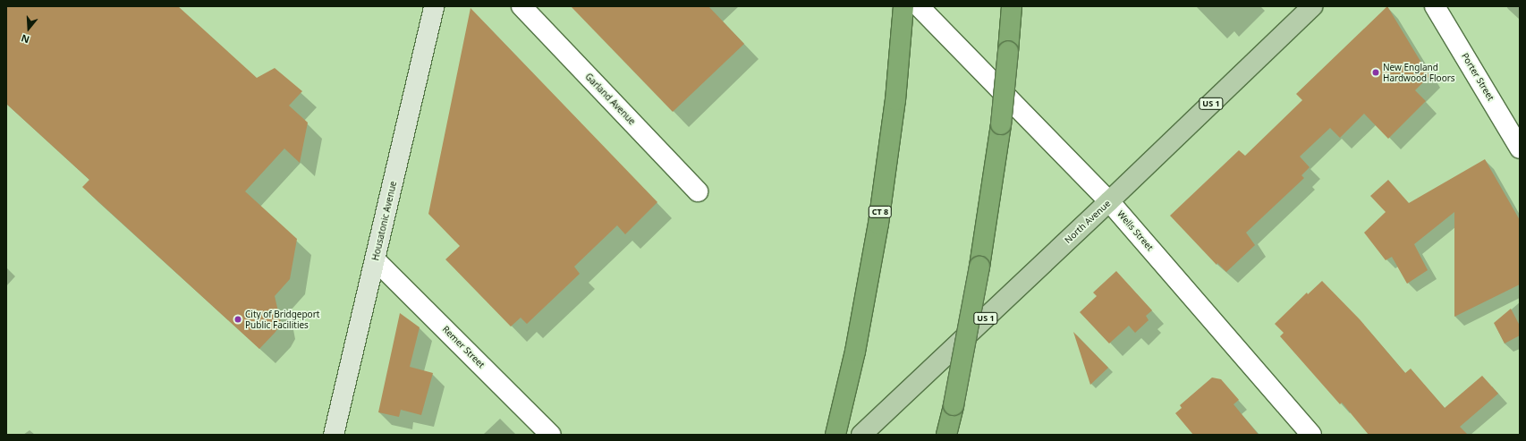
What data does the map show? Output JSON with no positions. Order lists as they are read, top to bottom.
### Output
{
  "streets": {
    "highway": ["CT 8"],
    "main road": ["US 1", "Housatonic Avenue", "North Avenue"],
    "street": [
      "Porter Street",
      "Garland Avenue",
      "Wells Street",
      "Remer Street"
    ]
  },
  "crossings": [
    ["Housatonic Avenue", "Remer Street"],
    ["North Avenue", "Wells Street"]
  ],
  "places": ["New England Hardwood Floors", "City of Bridgeport Public Facilities"],
  "north": "bottom"
}
